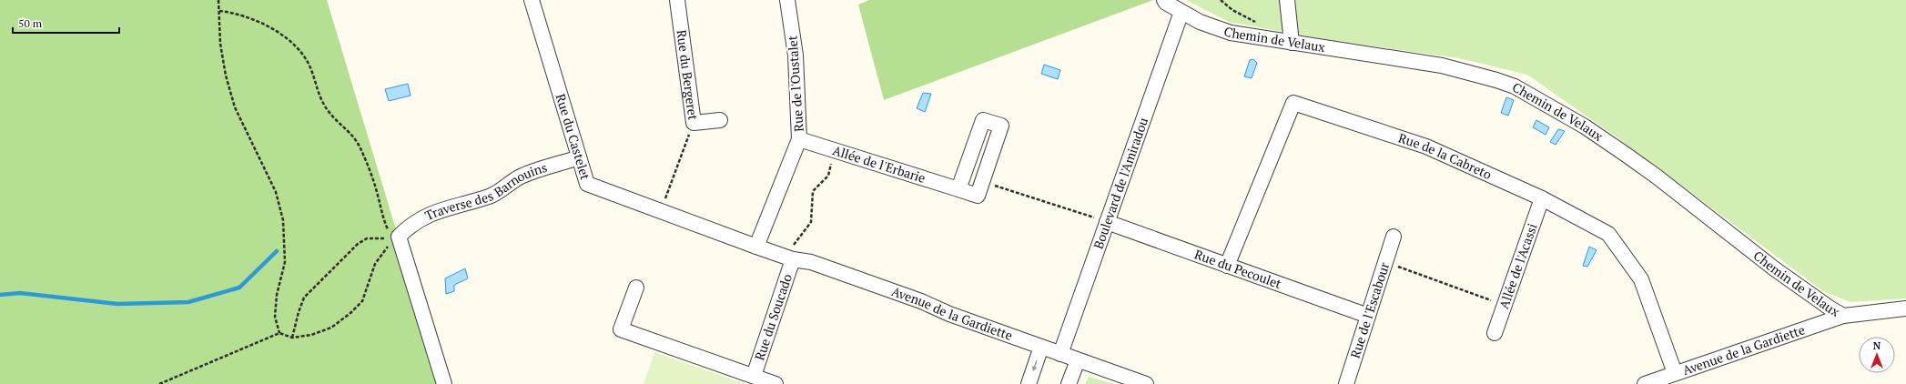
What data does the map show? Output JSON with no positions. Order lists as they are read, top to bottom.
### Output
{
  "streets": {
    "street": [
      "Chemin de Velaux",
      "Rue du Bergeret",
      "Rue de l'Oustalet",
      "Rue du Castelet",
      "Rue de la Cabreto",
      "Allée de l'Erbarie",
      "Boulevard de l'Amiradou",
      "Traverse des Barnouins",
      "Allée de l'Acassi",
      "Rue du Pecoulet",
      "Rue de l'Escabour",
      "Avenue de la Gardiette",
      "Rue du Soucado"
    ]
  },
  "crossings": [
    ["Chemin de Velaux", "Boulevard de l'Amiradou"],
    ["Chemin de Velaux", "Avenue de la Gardiette"],
    ["Rue de l'Oustalet", "Rue du Castelet"],
    ["Rue de l'Oustalet", "Allée de l'Erbarie"],
    ["Rue de l'Oustalet", "Avenue de la Gardiette"],
    ["Rue du Castelet", "Traverse des Barnouins"],
    ["Rue du Castelet", "Avenue de la Gardiette"],
    ["Rue de la Cabreto", "Allée de l'Acassi"],
    ["Rue de la Cabreto", "Rue du Pecoulet"],
    ["Rue de la Cabreto", "Avenue de la Gardiette"],
    ["Boulevard de l'Amiradou", "Rue du Pecoulet"],
    ["Boulevard de l'Amiradou", "Avenue de la Gardiette"],
    ["Rue du Pecoulet", "Rue de l'Escabour"],
    ["Avenue de la Gardiette", "Rue du Soucado"]
  ],
  "scale_bar": "50 m",
  "north": "top"
}
